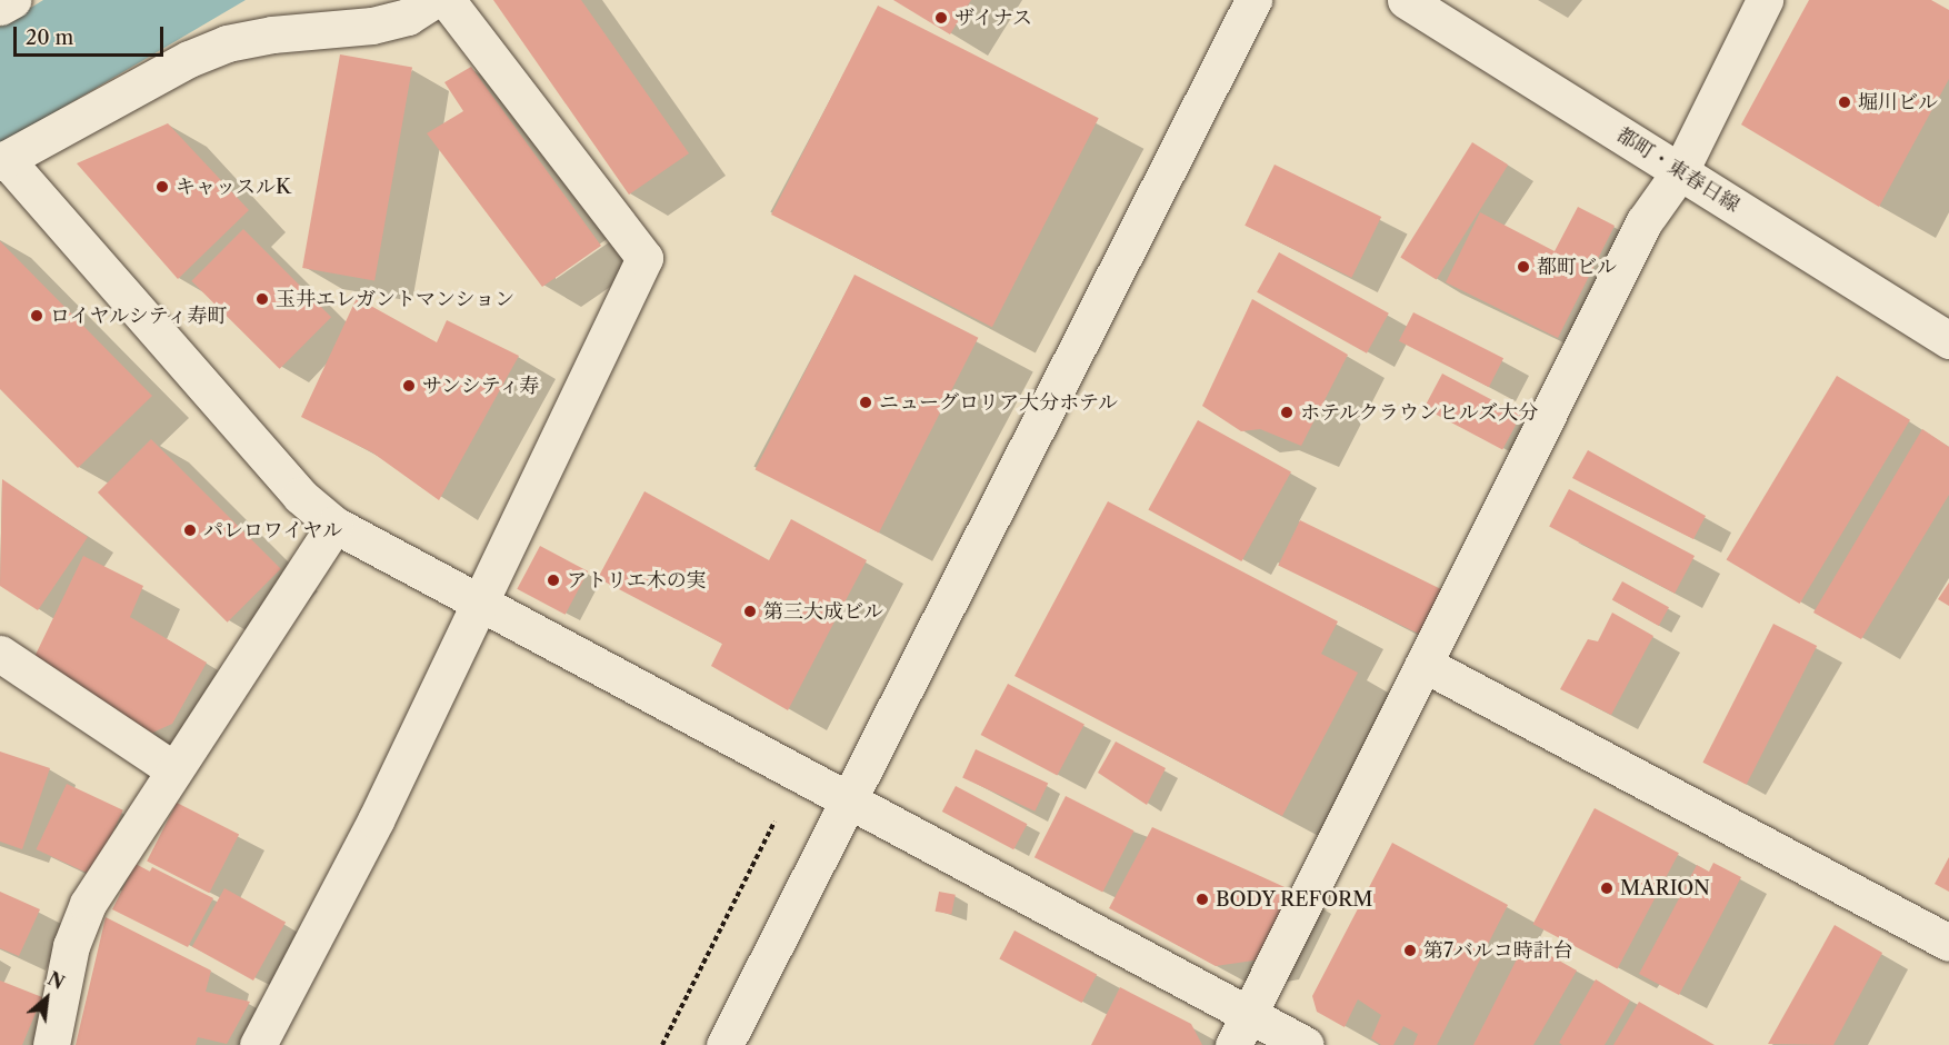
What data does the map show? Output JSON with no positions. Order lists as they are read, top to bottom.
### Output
{
  "streets": {
    "street": ["都町・東春日線"]
  },
  "places": [
    "ザイナス",
    "堀川ビル",
    "キャッスルK",
    "都町ビル",
    "玉井エレガントマンション",
    "ロイヤルシティ寿町",
    "サンシティ寿",
    "ニューグロリア大分ホテル",
    "ホテルクラウンヒルズ大分",
    "パレロワイヤル",
    "アトリエ木の実",
    "第三大成ビル",
    "MARION",
    "BODY REFORM",
    "第7バルコ時計台"
  ],
  "scale_bar": "20 m",
  "north": "top right"
}
